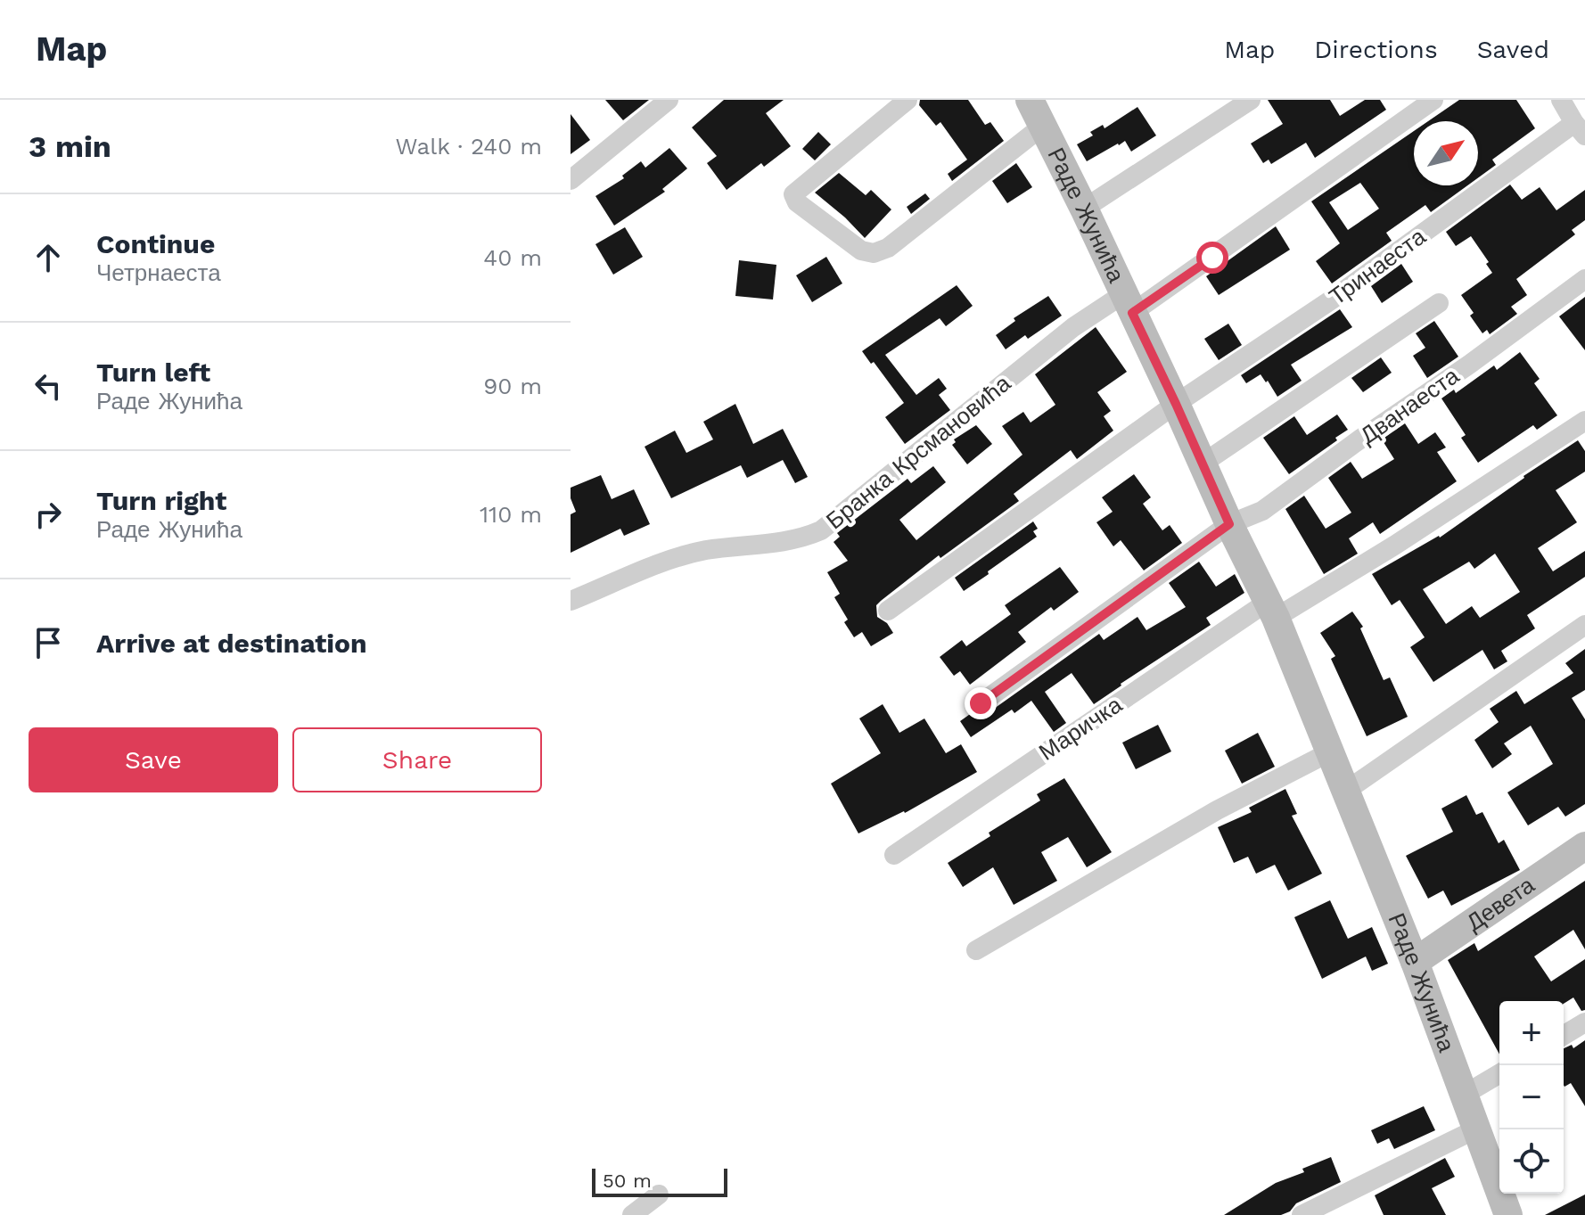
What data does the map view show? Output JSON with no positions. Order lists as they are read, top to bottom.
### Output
{
  "streets": {
    "main road": ["Раде Жунића", "Девета"],
    "street": [
      "Тринаеста",
      "Дванаеста",
      "Бранка Крсмановића",
      "Маричка"
    ]
  },
  "crossings": [
    ["Раде Жунића", "Тринаеста"],
    ["Раде Жунића", "Дванаеста"],
    ["Раде Жунића", "Бранка Крсмановића"],
    ["Раде Жунића", "Маричка"],
    ["Раде Жунића", "Девета"]
  ],
  "scale_bar": "50 m",
  "north": "top right",
  "page": {
    "header": "Map",
    "nav": ["Map", "Directions", "Saved"],
    "heading": ["3 min", "Walk · 240 m"],
    "list": [
      ["Continue", "Четрнаеста", "40 m"],
      ["Turn left", "Раде Жунића", "90 m"],
      ["Turn right", "Раде Жунића", "110 m"],
      "Arrive at destination"
    ],
    "buttons": ["Save", "Share"],
    "map_buttons": ["+", "−"],
    "scale": "50 m"
  }
}
